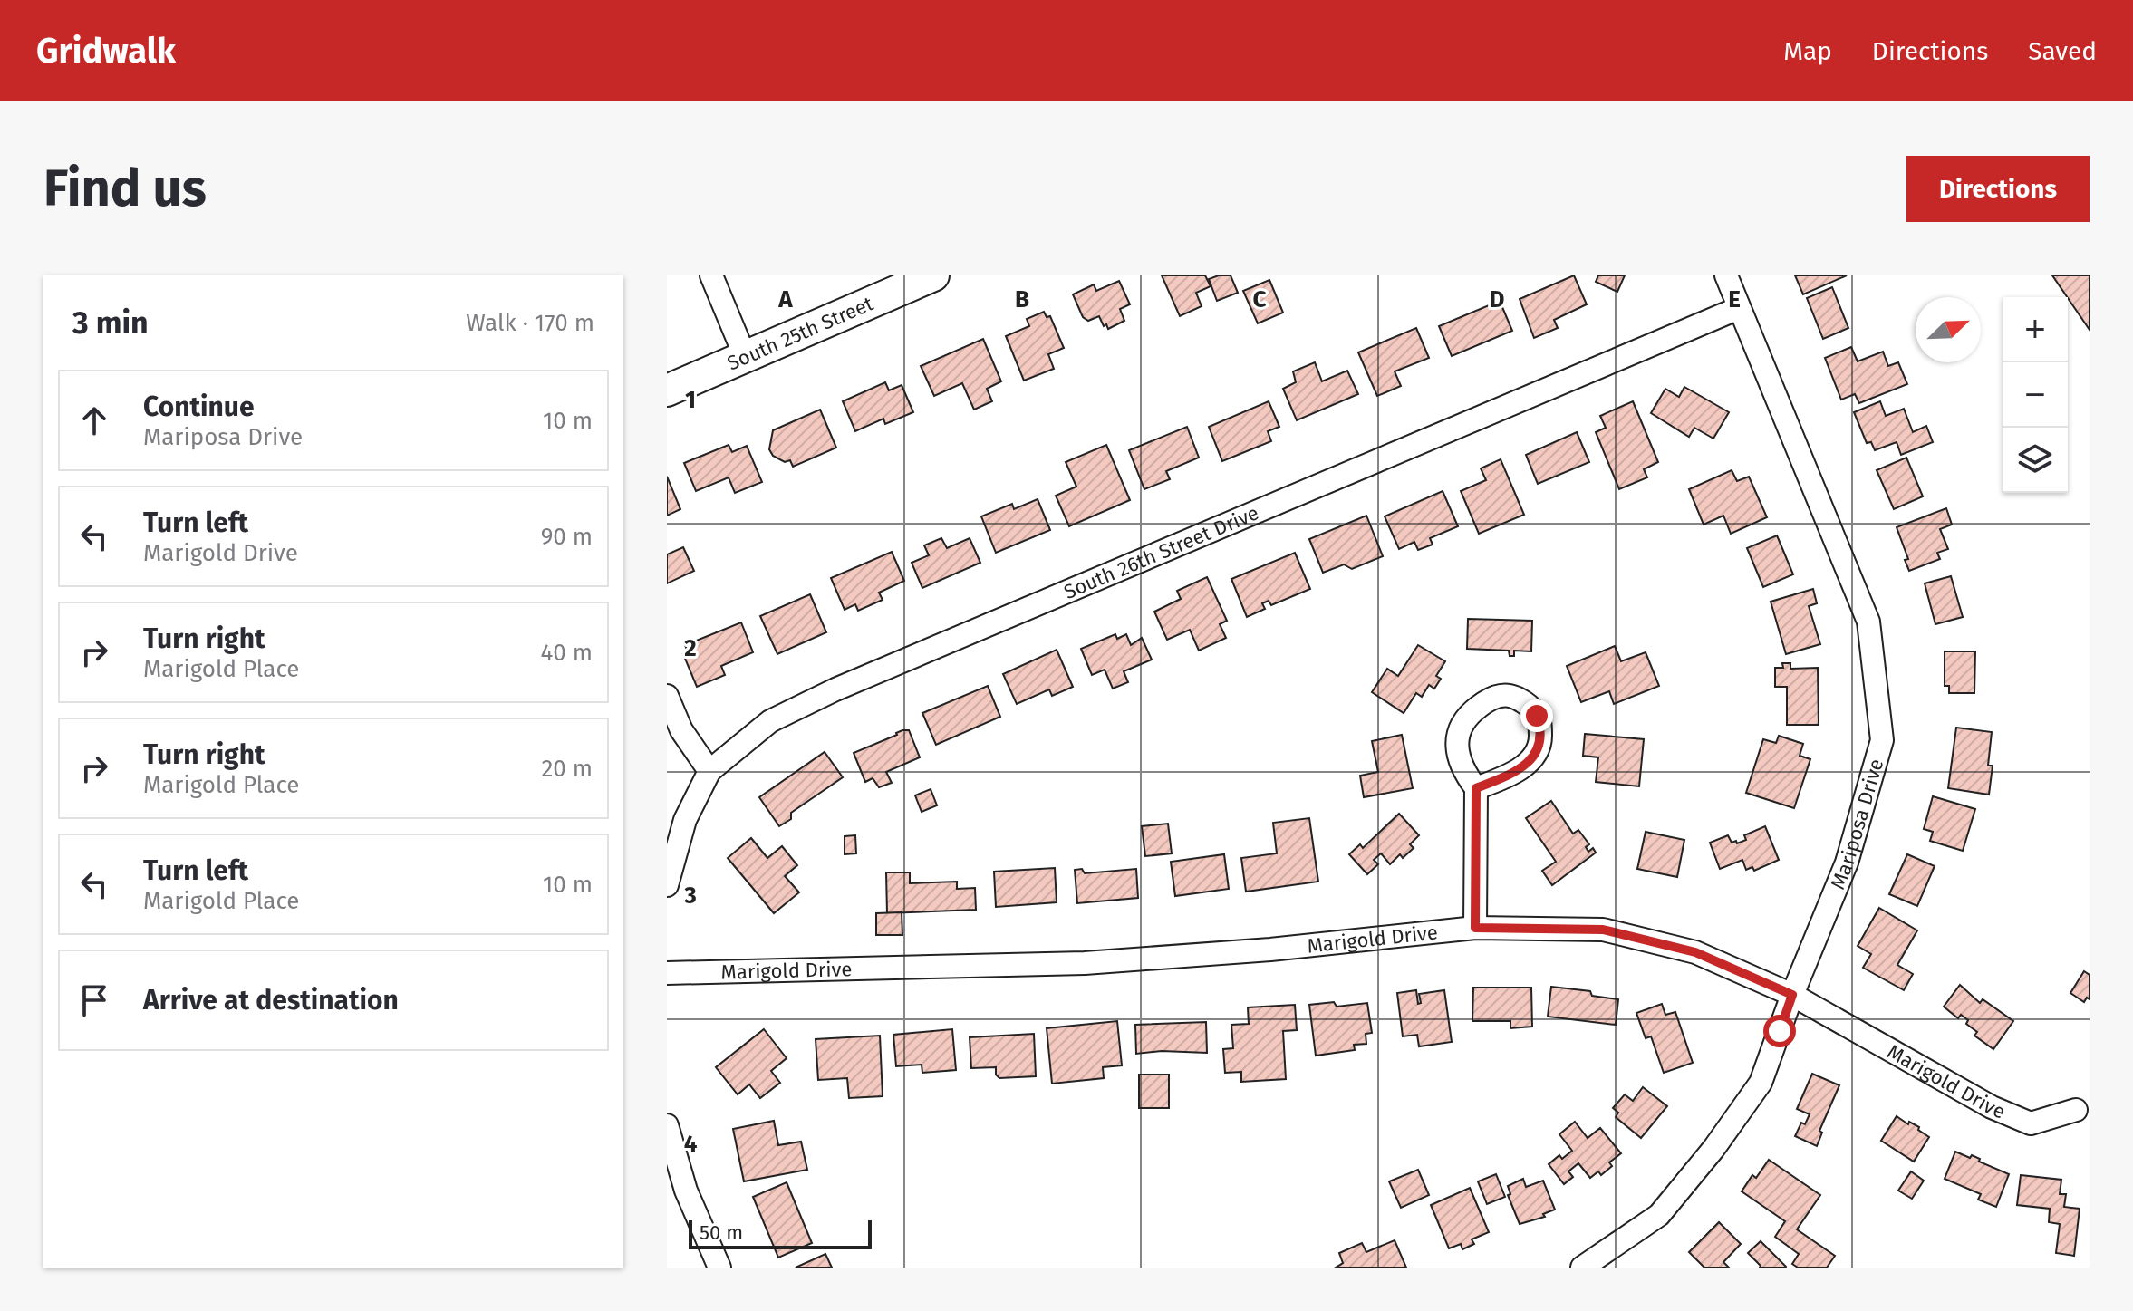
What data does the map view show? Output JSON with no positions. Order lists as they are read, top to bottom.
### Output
{
  "streets": {
    "main road": ["South 25th Street"],
    "street": ["South 26th Street Drive", "Mariposa Drive", "Marigold Drive"]
  },
  "crossings": [
    ["South 26th Street Drive", "Mariposa Drive"],
    ["Mariposa Drive", "Marigold Drive"]
  ],
  "scale_bar": "50 m",
  "north": "top right",
  "page": {
    "header": "Gridwalk",
    "nav": ["Map", "Directions", "Saved"],
    "buttons": "Directions",
    "title": "Find us",
    "heading": ["3 min", "Walk · 170 m"],
    "map_buttons": ["+", "−"],
    "list": [
      ["Continue", "Mariposa Drive", "10 m"],
      ["Turn left", "Marigold Drive", "90 m"],
      ["Turn right", "Marigold Place", "40 m"],
      ["Turn right", "Marigold Place", "20 m"],
      ["Turn left", "Marigold Place", "10 m"],
      "Arrive at destination"
    ],
    "scale": "50 m"
  },
  "grid": {
    "columns": [
      "A",
      "B",
      "C",
      "D",
      "E"
    ],
    "rows": [
      "1",
      "2",
      "3",
      "4"
    ]
  }
}
